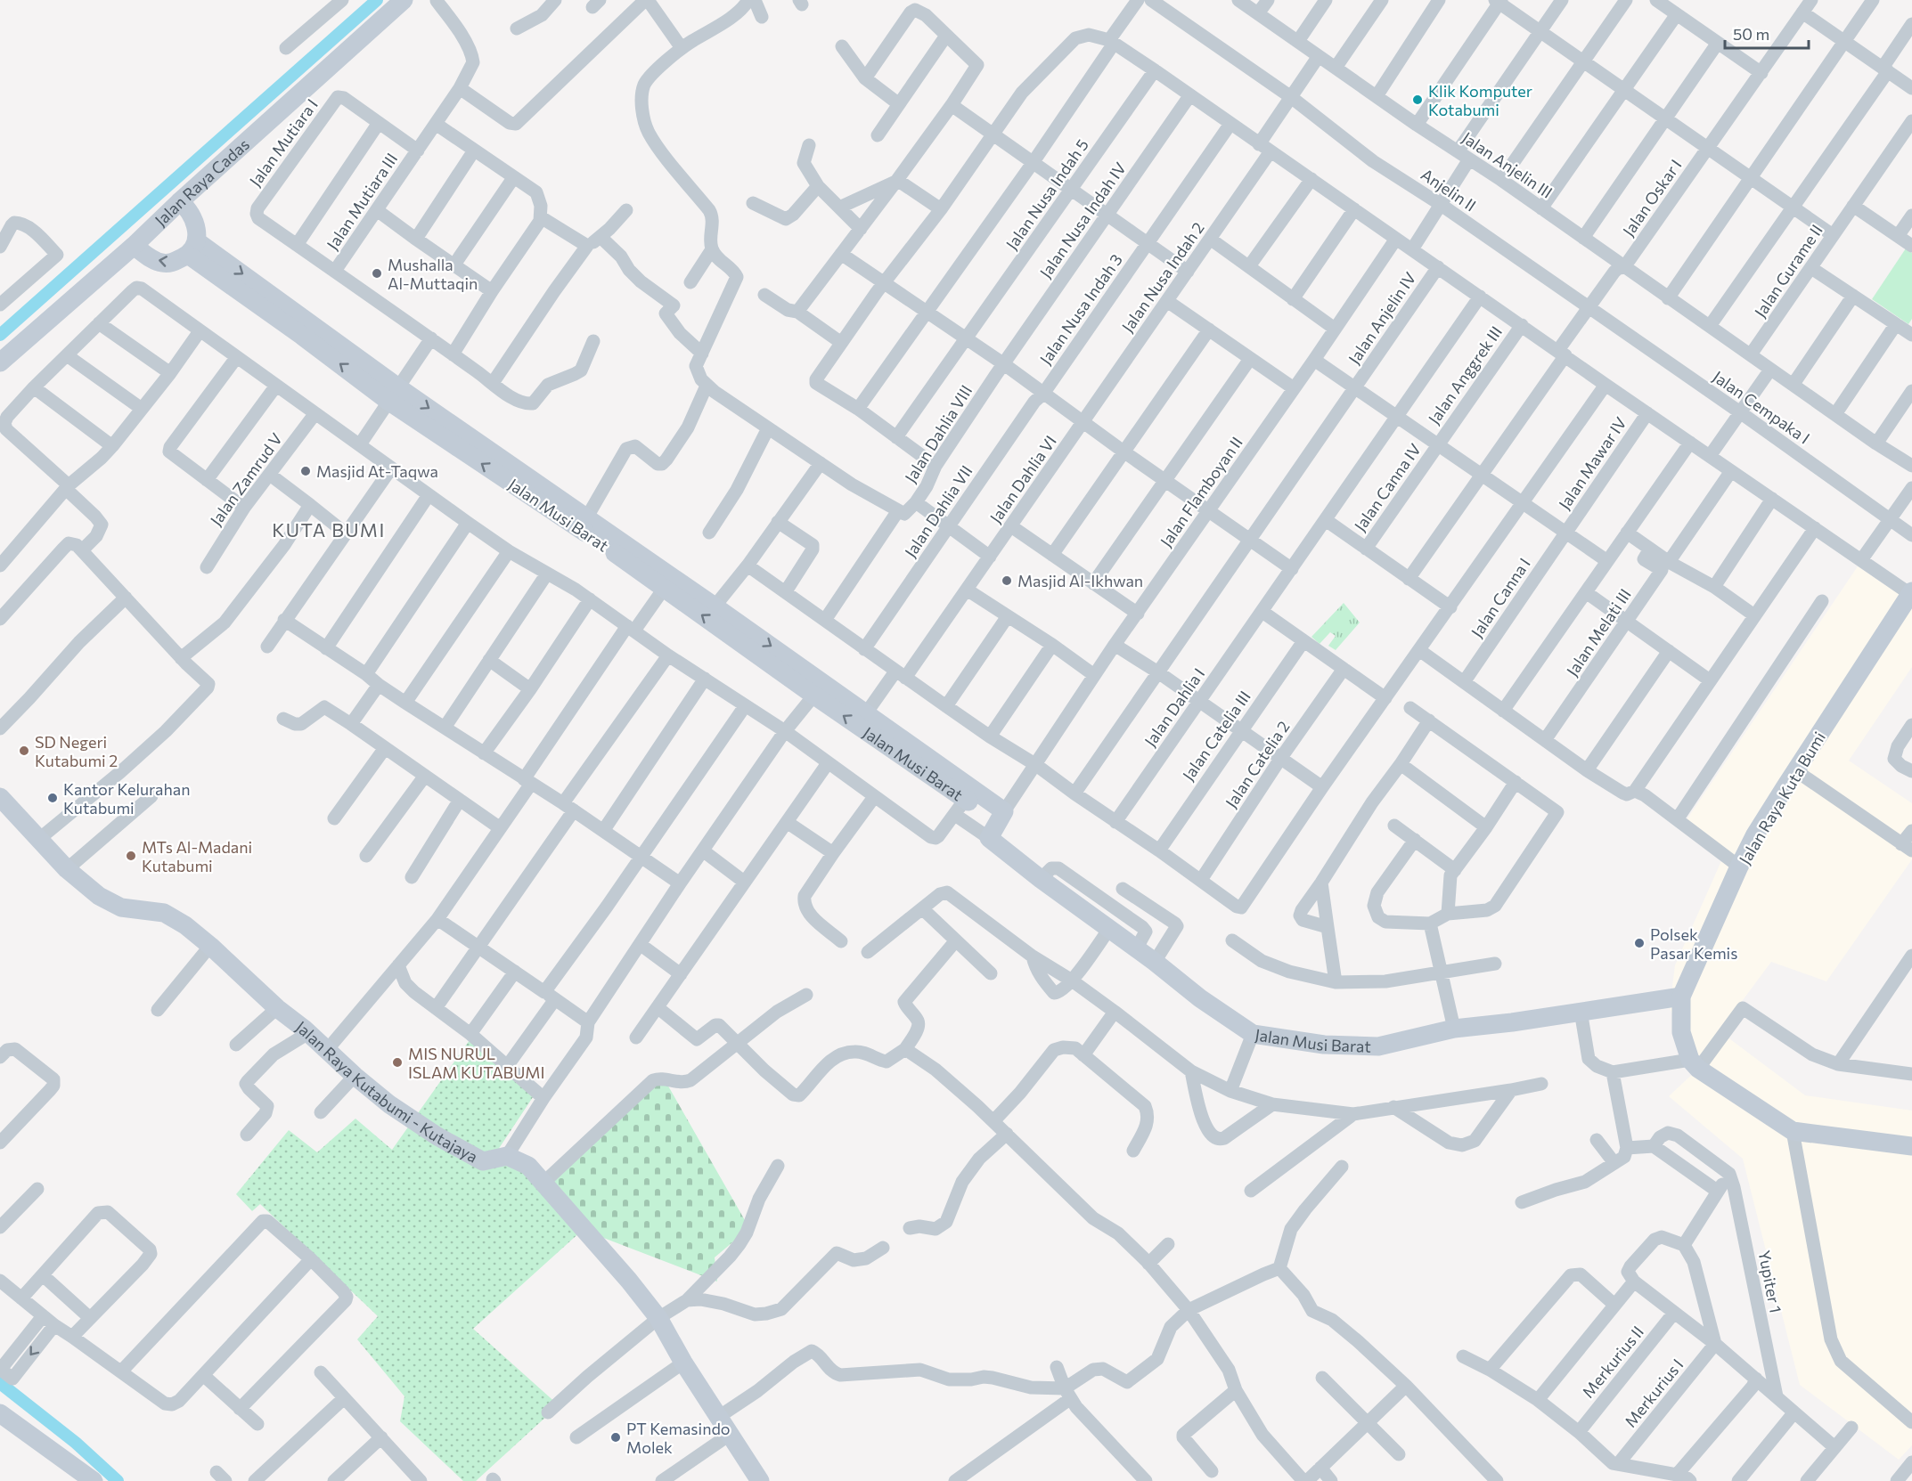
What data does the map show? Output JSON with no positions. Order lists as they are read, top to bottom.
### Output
{
  "streets": {
    "street": [
      "Jalan Mutiara I",
      "Jalan Anjelin III",
      "Jalan Raya Cadas",
      "Anjelin II",
      "Jalan Nusa Indah 5",
      "Jalan Oskar I",
      "Jalan Mutiara III",
      "Jalan Nusa Indah IV",
      "Jalan Gurame II",
      "Jalan Nusa Indah 2",
      "Jalan Nusa Indah 3",
      "Jalan Anjelin IV",
      "Jalan Anggrek III",
      "Jalan Cempaka I",
      "Jalan Dahlia VIII",
      "Jalan Mawar IV",
      "Jalan Zamrud V",
      "Jalan Dahlia VI",
      "Jalan Canna IV",
      "Jalan Flamboyan II",
      "Jalan Dahlia VII",
      "Jalan Musi Barat",
      "Jalan Canna I",
      "Jalan Melati III",
      "Jalan Dahlia I",
      "Jalan Catelia III",
      "Jalan Catelia 2",
      "Jalan Raya Kuta Bumi",
      "Jalan Raya Kutabumi - Kutajaya",
      "Yupiter 1",
      "Merkurius II",
      "Merkurius I"
    ]
  },
  "crossings": [
    ["Jalan Anjelin III", "Jalan Oskar I"],
    ["Jalan Anjelin III", "Jalan Gurame II"],
    ["Jalan Anjelin III", "Jalan Nusa Indah 2"],
    ["Anjelin II", "Jalan Oskar I"],
    ["Anjelin II", "Jalan Nusa Indah 2"],
    ["Anjelin II", "Jalan Cempaka I"],
    ["Jalan Oskar I", "Jalan Cempaka I"],
    ["Jalan Nusa Indah IV", "Jalan Dahlia VIII"],
    ["Jalan Nusa Indah 2", "Jalan Dahlia VI"],
    ["Jalan Nusa Indah 3", "Jalan Dahlia VII"],
    ["Jalan Anggrek III", "Jalan Canna IV"],
    ["Jalan Mawar IV", "Jalan Canna I"],
    ["Jalan Dahlia VI", "Jalan Musi Barat"],
    ["Jalan Flamboyan II", "Jalan Musi Barat"],
    ["Jalan Musi Barat", "Jalan Raya Kuta Bumi"]
  ],
  "districts": ["KUTA BUMI"],
  "places": [
    "Klik Komputer Kotabumi",
    "Mushalla Al-Muttaqin",
    "Masjid At-Taqwa",
    "Masjid Al-Ikhwan",
    "SD Negeri Kutabumi 2",
    "Kantor Kelurahan Kutabumi",
    "MTs Al-Madani Kutabumi",
    "Polsek Pasar Kemis",
    "MIS NURUL ISLAM KUTABUMI",
    "PT Kemasindo Molek"
  ],
  "scale_bar": "50 m"
}
